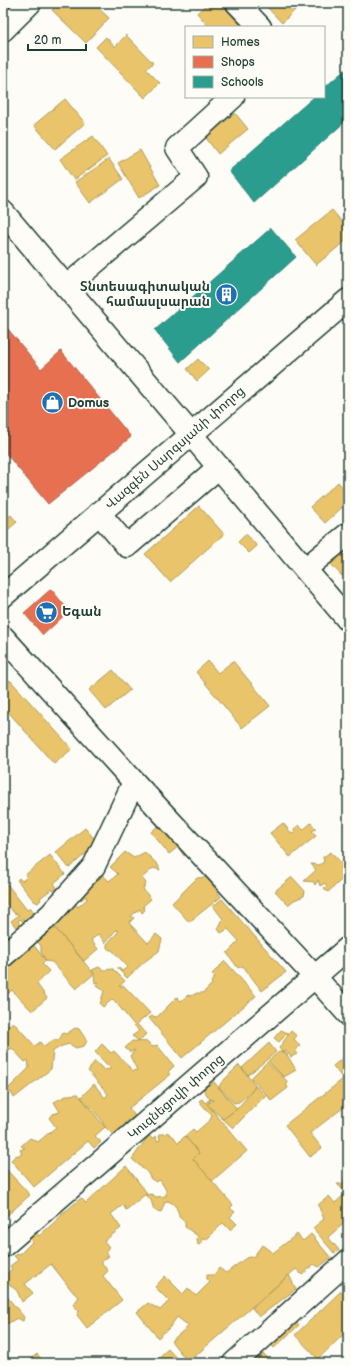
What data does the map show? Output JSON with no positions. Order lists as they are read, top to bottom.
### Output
{
  "streets": {
    "main road": ["Վազգեն Սարգսյանի փողոց", "Կուզնեցովի փողոց"]
  },
  "places": {
    "building": ["Տնտեսագիտական համասլսարան"],
    "shop": ["Domus"],
    "supermarket": ["Եգան"]
  },
  "legend": ["Homes", "Shops", "Schools"],
  "scale_bar": "20 m"
}
